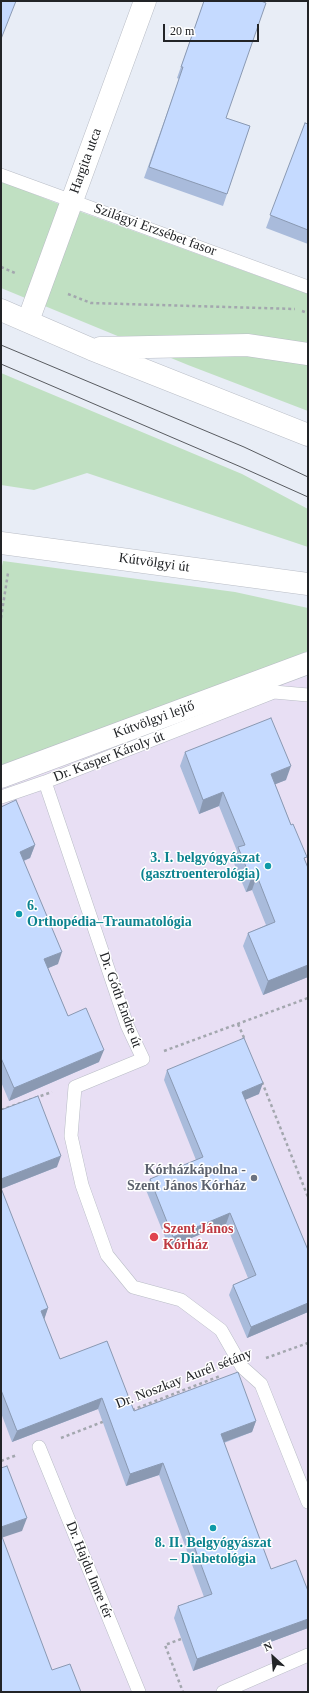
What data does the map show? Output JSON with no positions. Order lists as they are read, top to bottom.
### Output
{
  "streets": {
    "street": ["Hargita utca", "Kútvölgyi út", "Kútvölgyi lejtő"],
    "lane": [
      "Szilágyi Erzsébet fasor",
      "Dr. Kasper Károly út",
      "Dr. Góth Endre út",
      "Dr. Hajdu Imre tér"
    ],
    "path": ["Dr. Noszkay Aurél sétány"]
  },
  "crossings": [
    ["Hargita utca", "Szilágyi Erzsébet fasor"],
    ["Dr. Kasper Károly út", "Dr. Góth Endre út"],
    ["Dr. Noszkay Aurél sétány", "Dr. Hajdu Imre tér"]
  ],
  "places": [
    "3. I. belgyógyászat (gasztroenterológia)",
    "6. Orthopédia–Traumatológia",
    "Kórházkápolna - Szent János Kórház",
    "Szent János Kórház",
    "8. II. Belgyógyászat – Diabetológia"
  ],
  "scale_bar": "20 m",
  "north": "top left"
}
